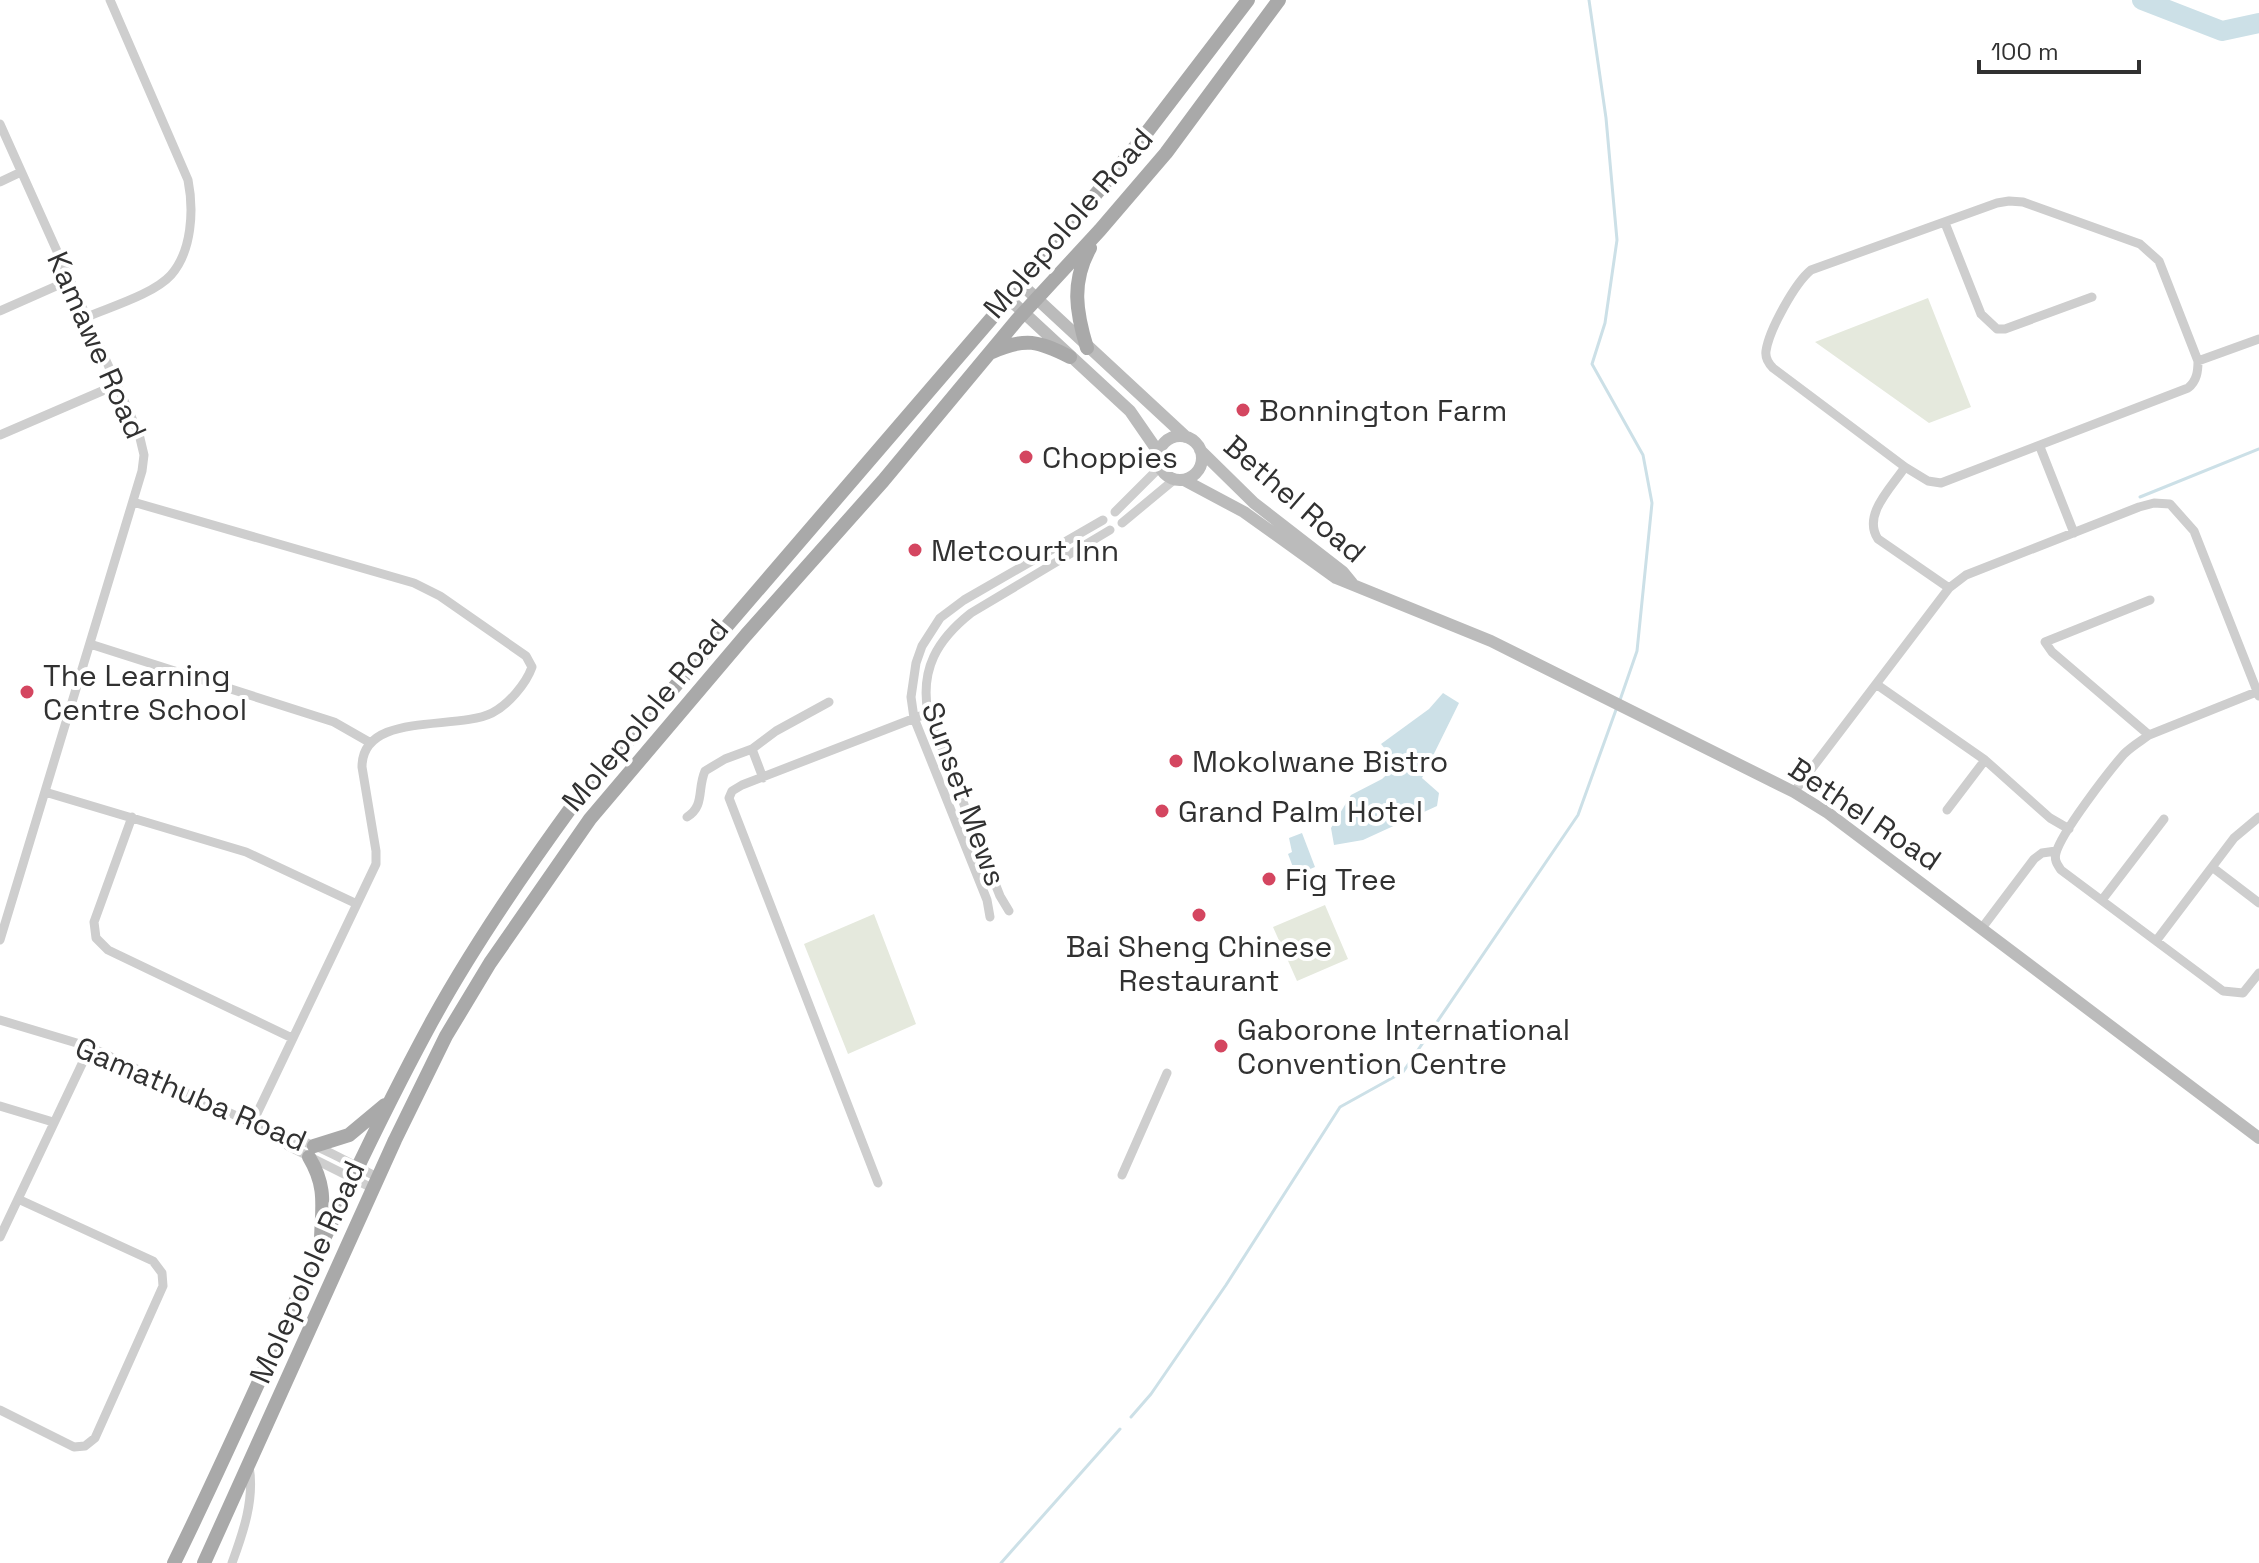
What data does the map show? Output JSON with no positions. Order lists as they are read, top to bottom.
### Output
{
  "streets": {
    "main road": ["Molepolole Road"],
    "street": [
      "Kamawe Road",
      "Bethel Road",
      "Sunset Mews",
      "Gamathuba Road"
    ]
  },
  "crossings": [
    ["Molepolole Road", "Bethel Road"],
    ["Molepolole Road", "Gamathuba Road"]
  ],
  "places": [
    "Bonnington Farm",
    "Choppies",
    "Metcourt Inn",
    "The Learning Centre School",
    "Mokolwane Bistro",
    "Grand Palm Hotel",
    "Fig Tree",
    "Bai Sheng Chinese Restaurant",
    "Gaborone International Convention Centre"
  ],
  "scale_bar": "100 m"
}
